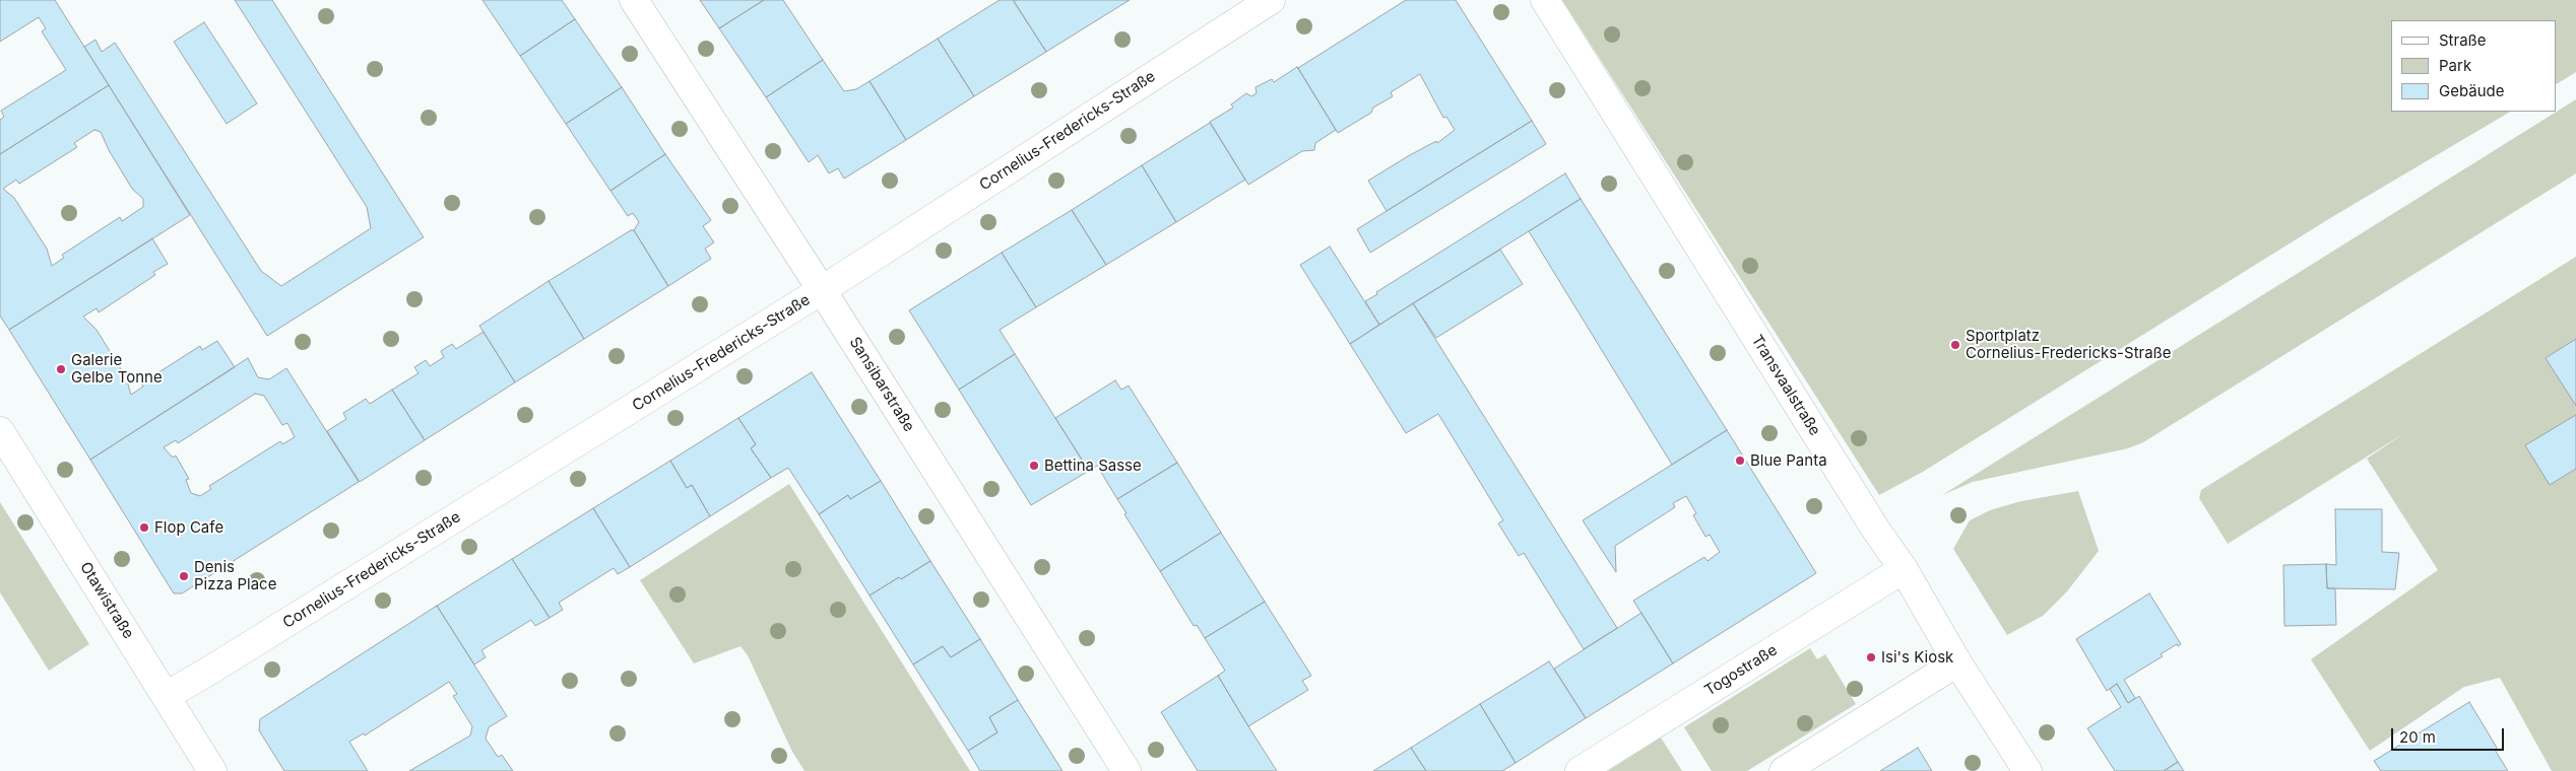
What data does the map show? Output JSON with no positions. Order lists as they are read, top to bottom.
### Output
{
  "streets": {
    "street": [
      "Cornelius-Fredericks-Straße",
      "Sansibarstraße",
      "Transvaalstraße",
      "Otawistraße",
      "Togostraße"
    ]
  },
  "crossings": [
    ["Cornelius-Fredericks-Straße", "Sansibarstraße"],
    ["Cornelius-Fredericks-Straße", "Otawistraße"],
    ["Transvaalstraße", "Togostraße"]
  ],
  "places": [
    "Sportplatz Cornelius-Fredericks-Straße",
    "Galerie Gelbe Tonne",
    "Blue Panta",
    "Bettina Sasse",
    "Flop Cafe",
    "Denis Pizza Place",
    "Isi's Kiosk"
  ],
  "legend": ["Straße", "Park", "Gebäude"],
  "scale_bar": "20 m"
}
